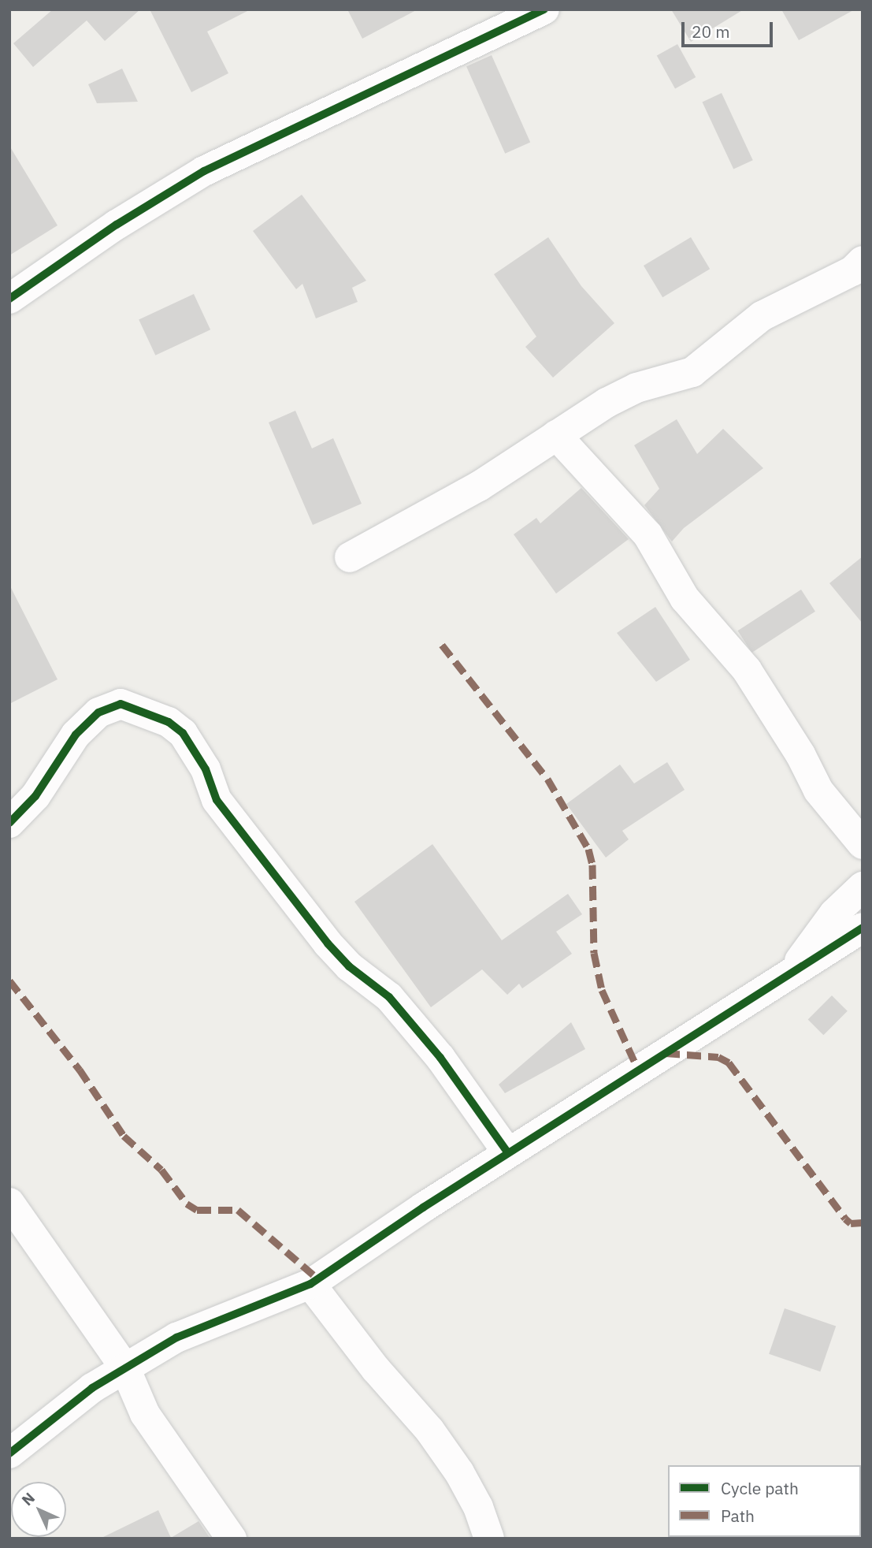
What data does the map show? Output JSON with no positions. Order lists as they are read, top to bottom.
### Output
{
  "legend": ["Cycle path", "Path"],
  "scale_bar": "20 m",
  "north": "top left"
}
